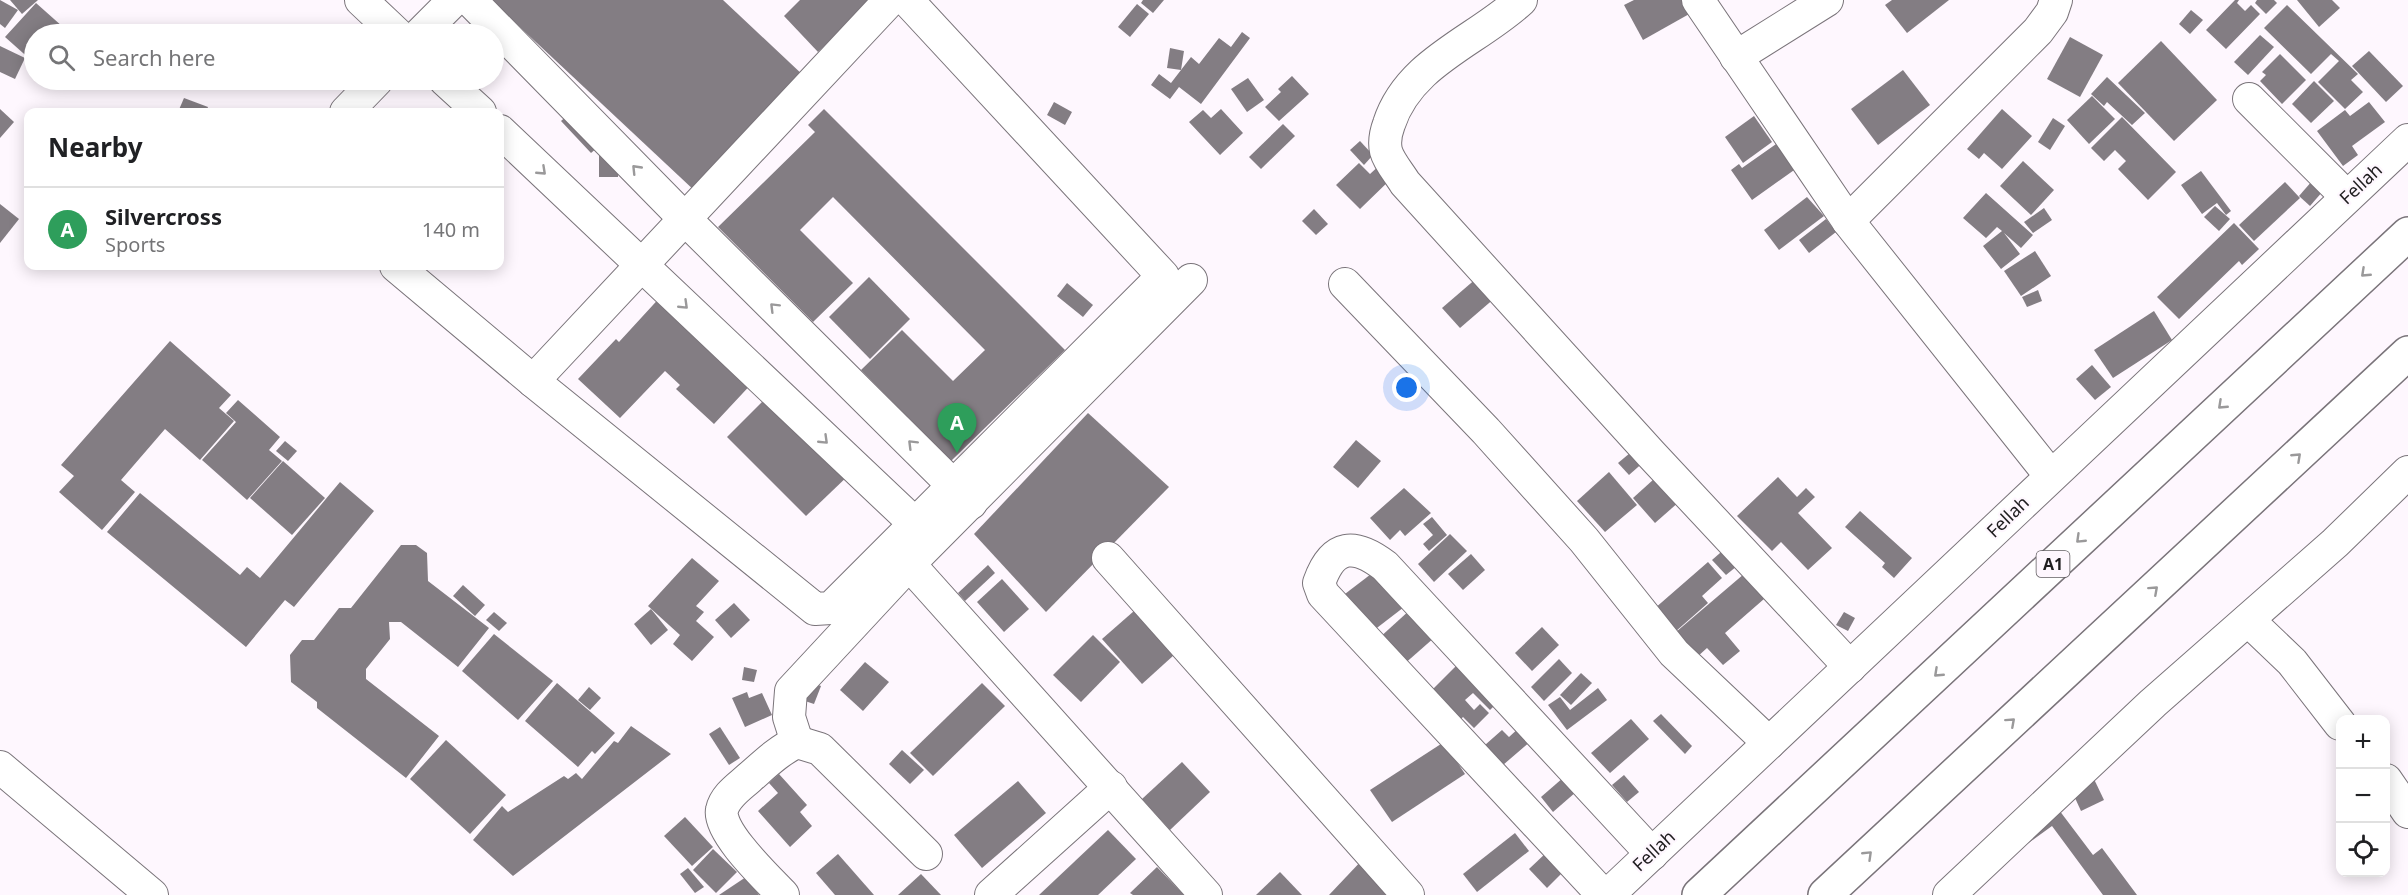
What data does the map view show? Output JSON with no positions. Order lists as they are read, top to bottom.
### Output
{
  "streets": {
    "highway": ["A1"],
    "street": ["Fellah"]
  },
  "page": {
    "search": "Search here",
    "heading": "Nearby",
    "list": [
      {
        "mark": "A",
        "name": "Silvercross",
        "note": "Sports",
        "value": "140 m"
      }
    ],
    "pins": "A",
    "map_buttons": ["+", "−"]
  }
}
